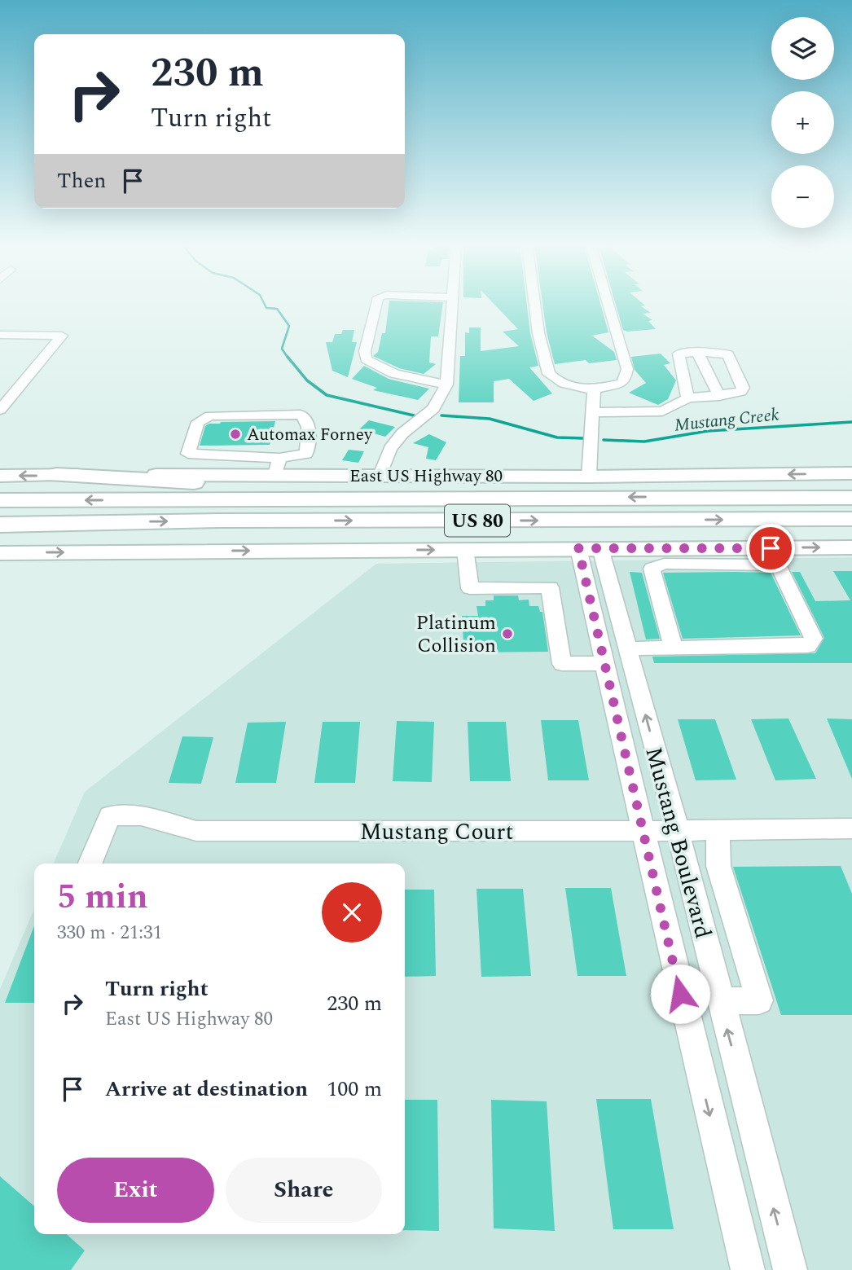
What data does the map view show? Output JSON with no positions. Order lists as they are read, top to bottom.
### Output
{
  "streets": {
    "highway": ["US 80"],
    "main road": ["East US Highway 80"],
    "street": ["Mustang Court", "Mustang Boulevard"]
  },
  "crossings": [
    ["Mustang Court", "Mustang Boulevard"]
  ],
  "water": ["Mustang Creek"],
  "places": ["Automax Forney", "Platinum Collision"],
  "page": {
    "map_buttons": ["+", "−"],
    "turn": ["230 m", "Turn right"],
    "then": "Then",
    "heading": ["5 min", "330 m · 21:31"],
    "list": [
      {
        "name": "Turn right",
        "note": "East US Highway 80",
        "value": "230 m"
      },
      {
        "name": "Arrive at destination",
        "value": "100 m"
      }
    ],
    "buttons": ["Exit", "Share"]
  }
}
